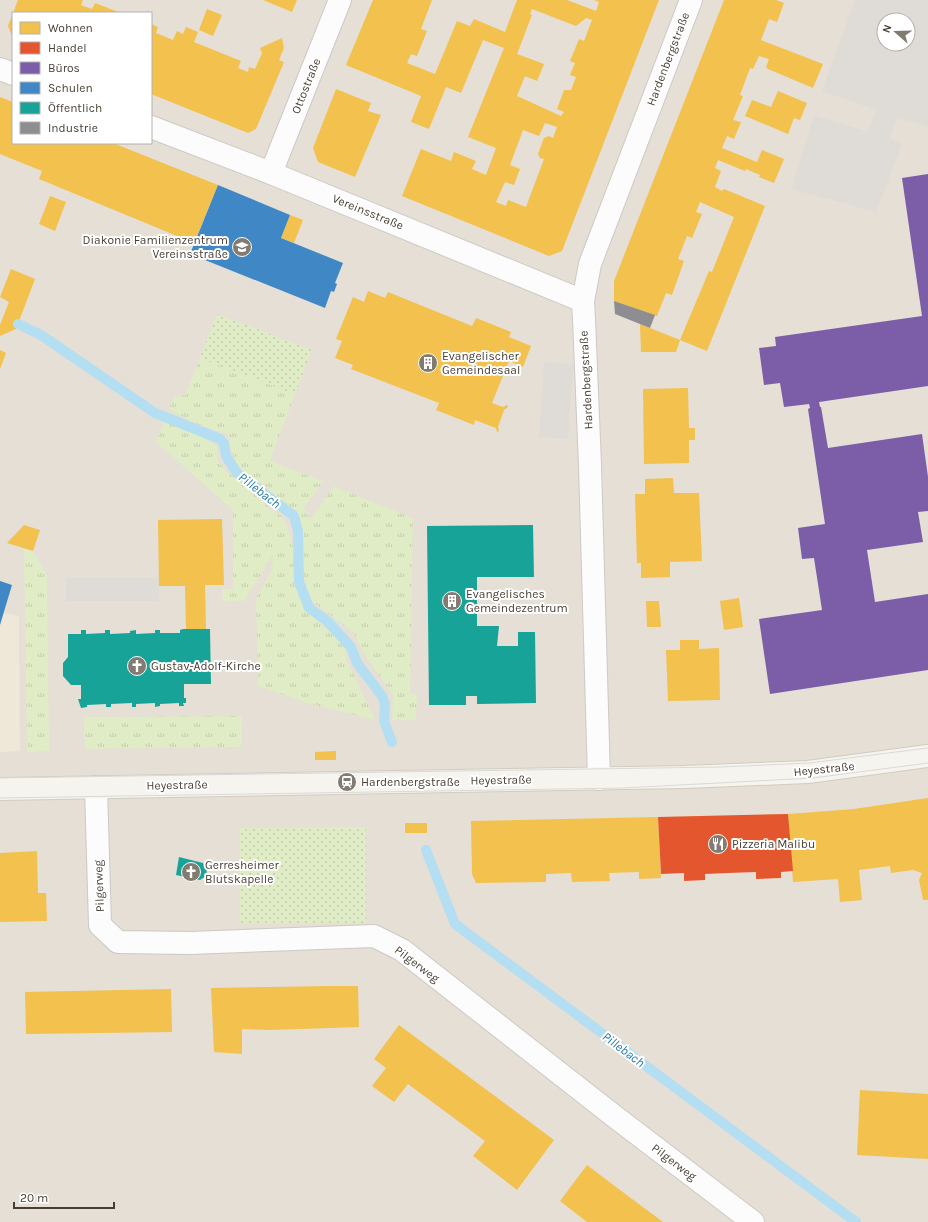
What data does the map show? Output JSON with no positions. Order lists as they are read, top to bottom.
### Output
{
  "streets": {
    "street": [
      "Hardenbergstraße",
      "Ottostraße",
      "Vereinsstraße",
      "Heyestraße",
      "Pilgerweg"
    ]
  },
  "crossings": [
    ["Hardenbergstraße", "Vereinsstraße"],
    ["Hardenbergstraße", "Heyestraße"],
    ["Ottostraße", "Vereinsstraße"],
    ["Heyestraße", "Pilgerweg"]
  ],
  "water": ["Pillebach"],
  "places": {
    "school or university": ["Diakonie Familienzentrum Vereinsstraße"],
    "building": ["Evangelischer Gemeindesaal", "Evangelisches Gemeindezentrum"],
    "church": ["Gustav-Adolf-Kirche", "Gerresheimer Blutskapelle"],
    "station": ["Hardenbergstraße"],
    "restaurant": ["Pizzeria Malibu"]
  },
  "legend": [
    "Wohnen",
    "Handel",
    "Büros",
    "Schulen",
    "Öffentlich",
    "Industrie"
  ],
  "scale_bar": "20 m",
  "north": "left"
}
